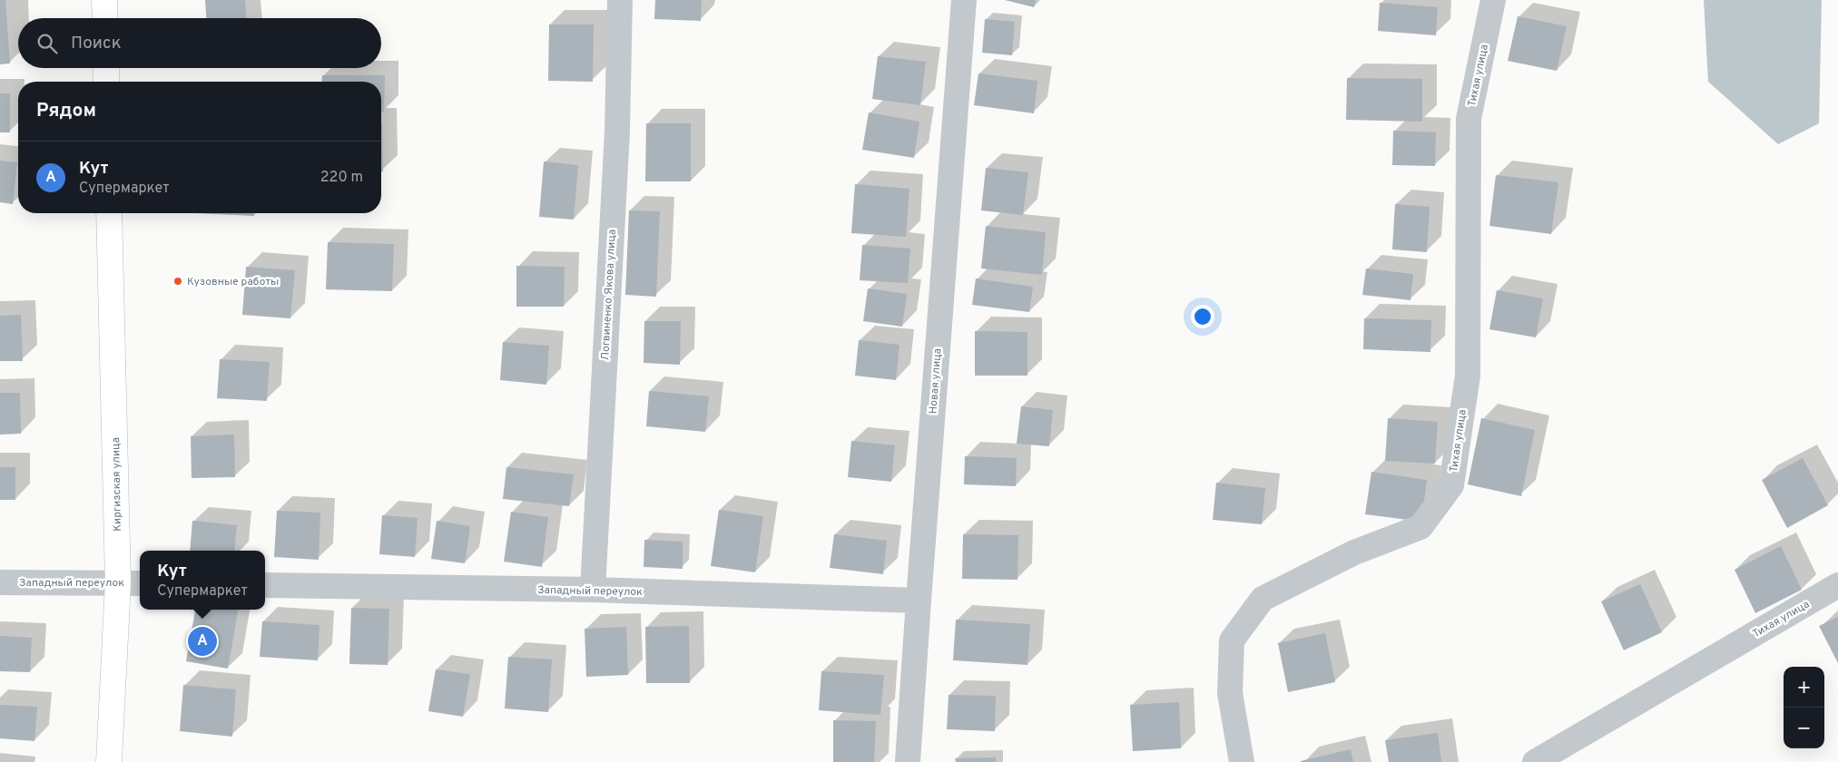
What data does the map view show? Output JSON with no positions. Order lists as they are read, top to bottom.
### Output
{
  "streets": {
    "main road": ["Киргизская улица"],
    "street": [
      "Тихая улица",
      "Логвиненко Якова улица",
      "Новая улица",
      "Западный переулок"
    ]
  },
  "crossings": [
    ["Логвиненко Якова улица", "Западный переулок"],
    ["Новая улица", "Западный переулок"],
    ["Киргизская улица", "Западный переулок"]
  ],
  "places": ["Кузовные работы"],
  "page": {
    "search": "Поиск",
    "heading": "Рядом",
    "list": [
      {
        "mark": "A",
        "name": "Кут",
        "note": "Супермаркет",
        "value": "220 m"
      }
    ],
    "popup": ["Кут", "Супермаркет"],
    "pins": "A",
    "map_buttons": ["+", "−"]
  }
}
